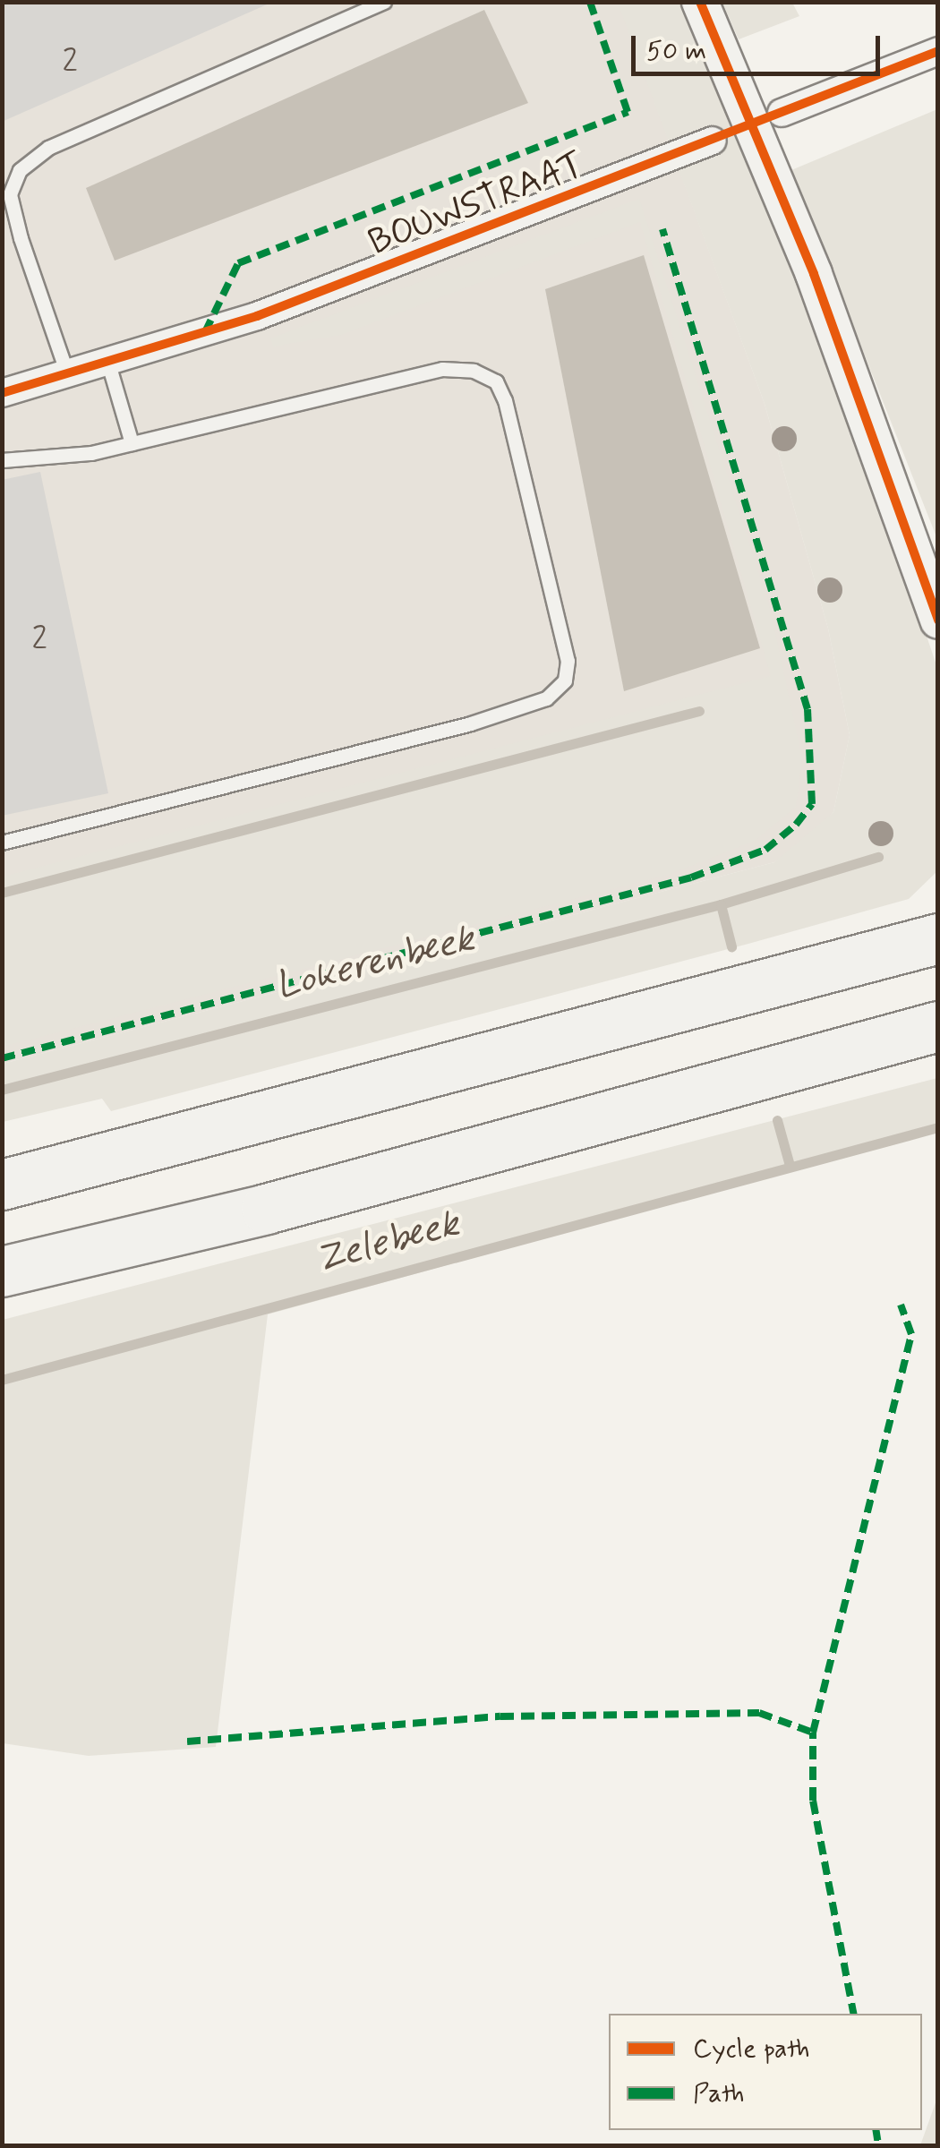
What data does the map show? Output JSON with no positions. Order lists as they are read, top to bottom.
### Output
{
  "streets": {
    "street": ["BOUWSTRAAT"]
  },
  "water": ["Lokerenbeek", "Zelebeek"],
  "house_numbers": ["2", "2"],
  "legend": ["Cycle path", "Path"],
  "scale_bar": "50 m"
}
